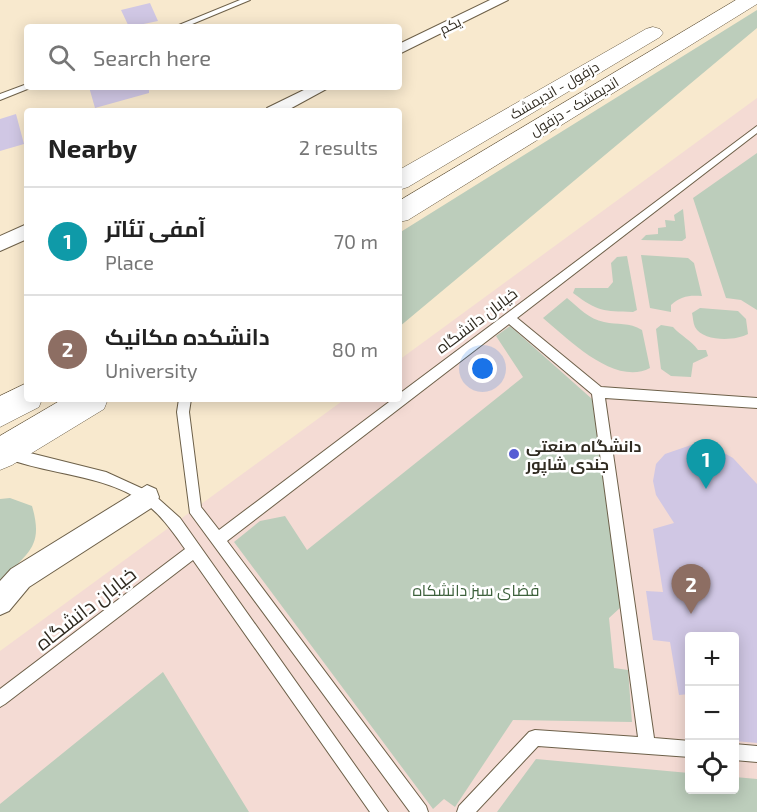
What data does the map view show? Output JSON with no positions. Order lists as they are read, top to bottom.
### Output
{
  "streets": {
    "main road": ["دزفول - اندیمشک", "اندیمشک - دزفول"],
    "street": ["یکم"],
    "lane": ["خیابان دانشگاه"]
  },
  "parks": ["فضای سبز دانشکاه"],
  "places": ["دانشگاه صنعتی جندی شاپور"],
  "page": {
    "search": "Search here",
    "heading": ["Nearby", "2 results"],
    "list": [
      {
        "mark": "1",
        "name": "آمفی تئاتر",
        "note": "Place",
        "value": "70 m"
      },
      {
        "mark": "2",
        "name": "دانشکده مکانیک",
        "note": "University",
        "value": "80 m"
      }
    ],
    "pins": ["1", "2"],
    "map_buttons": ["+", "−"]
  }
}
